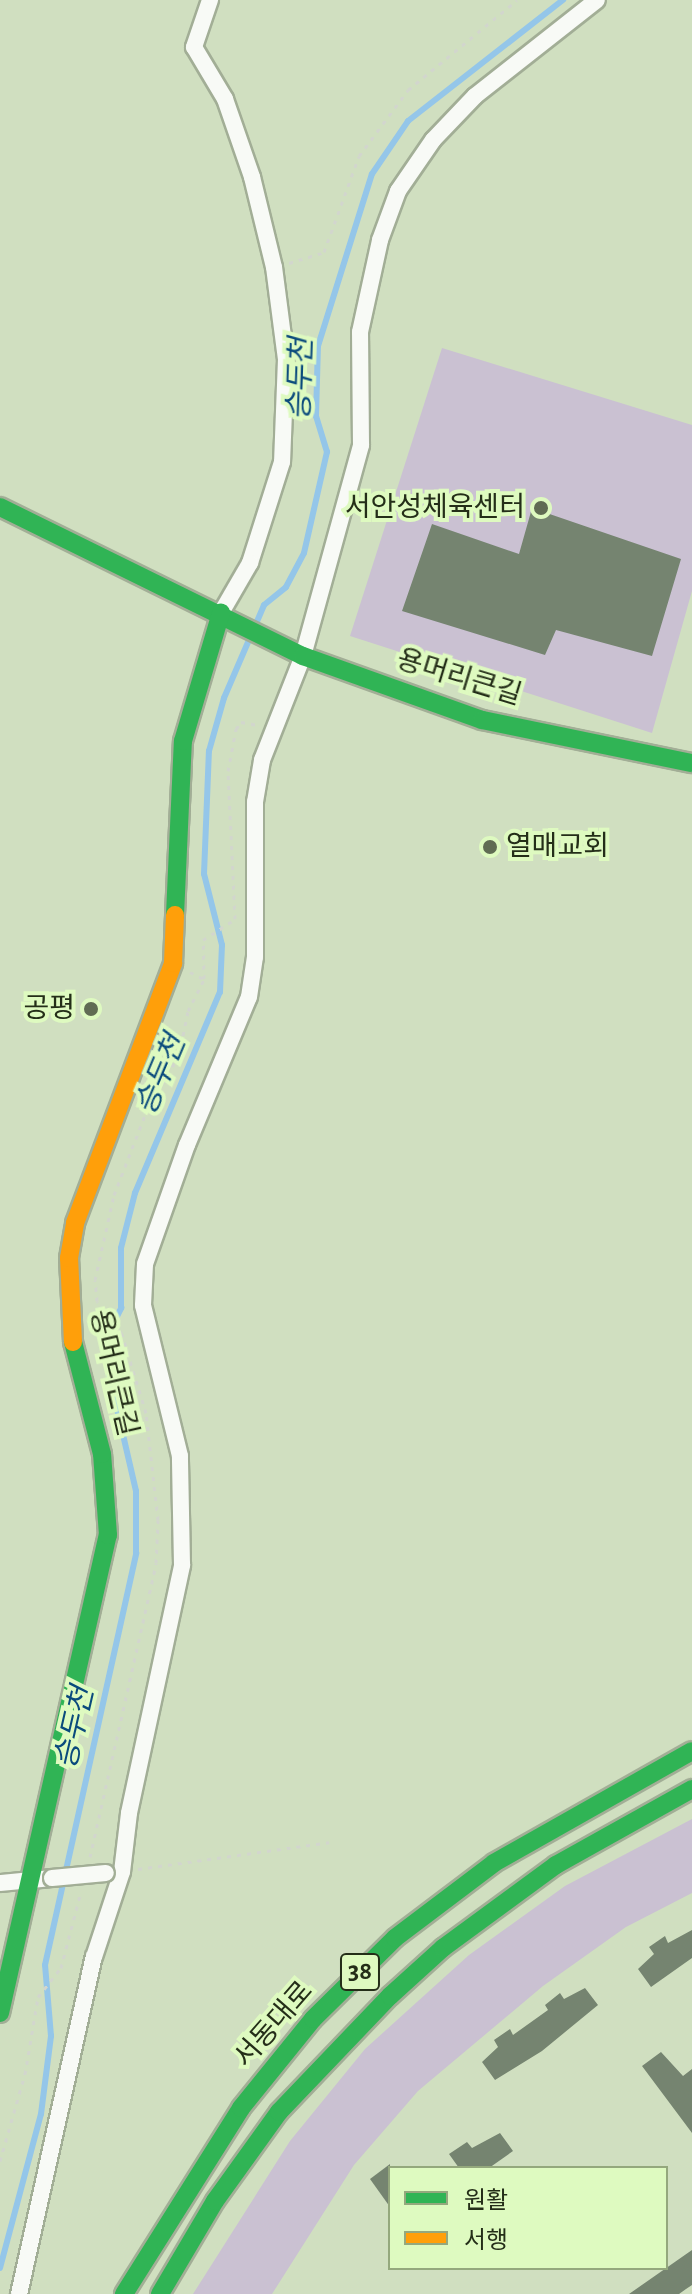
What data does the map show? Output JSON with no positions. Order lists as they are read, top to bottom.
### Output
{
  "streets": {
    "street": ["용머리큰길", "38", "서동대로"]
  },
  "water": ["승두천"],
  "places": ["서안성체육센터", "열매교회", "공평"],
  "legend": ["원활", "서행"]
}
